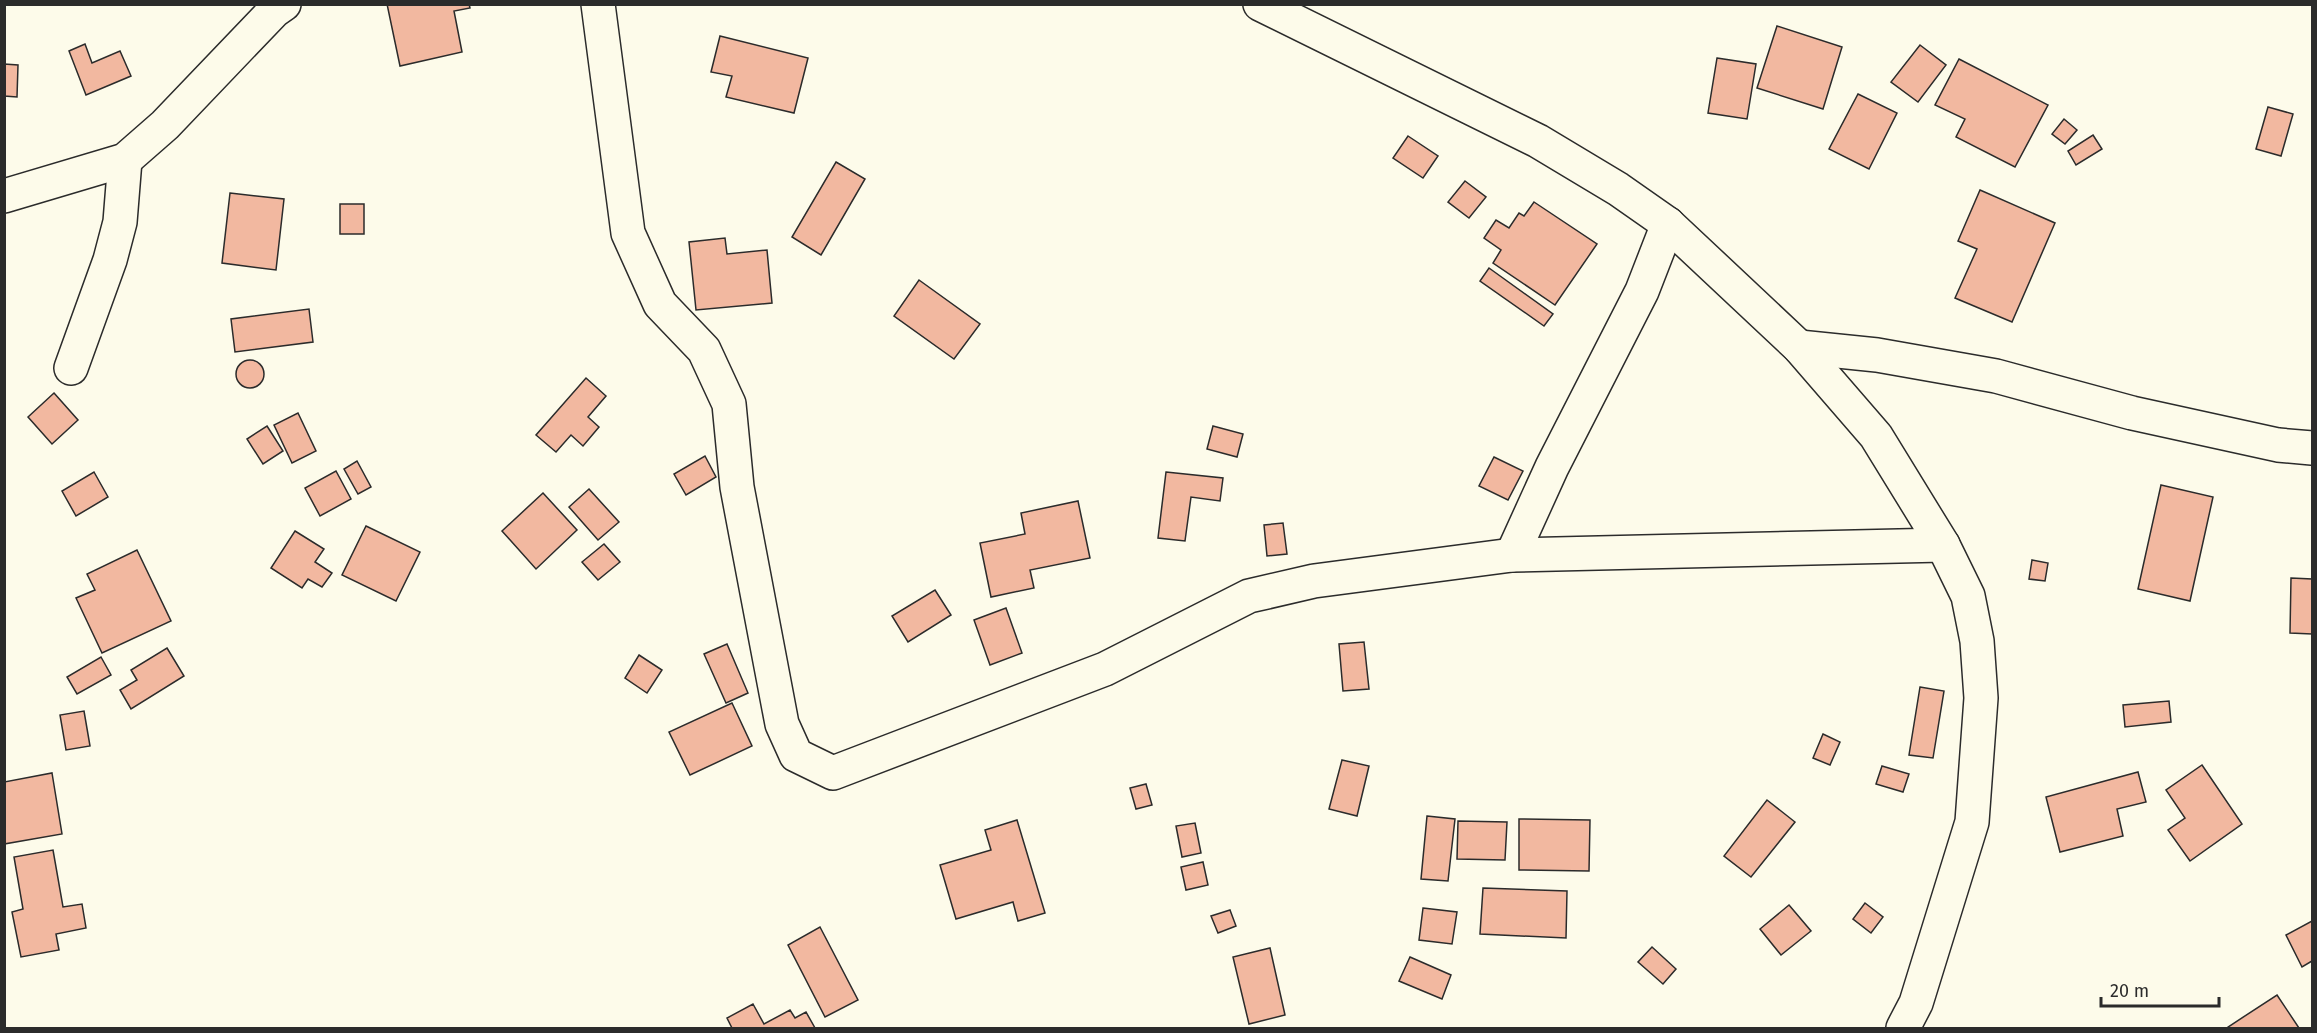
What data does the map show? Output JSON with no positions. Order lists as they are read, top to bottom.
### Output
{
  "scale_bar": "20 m"
}
